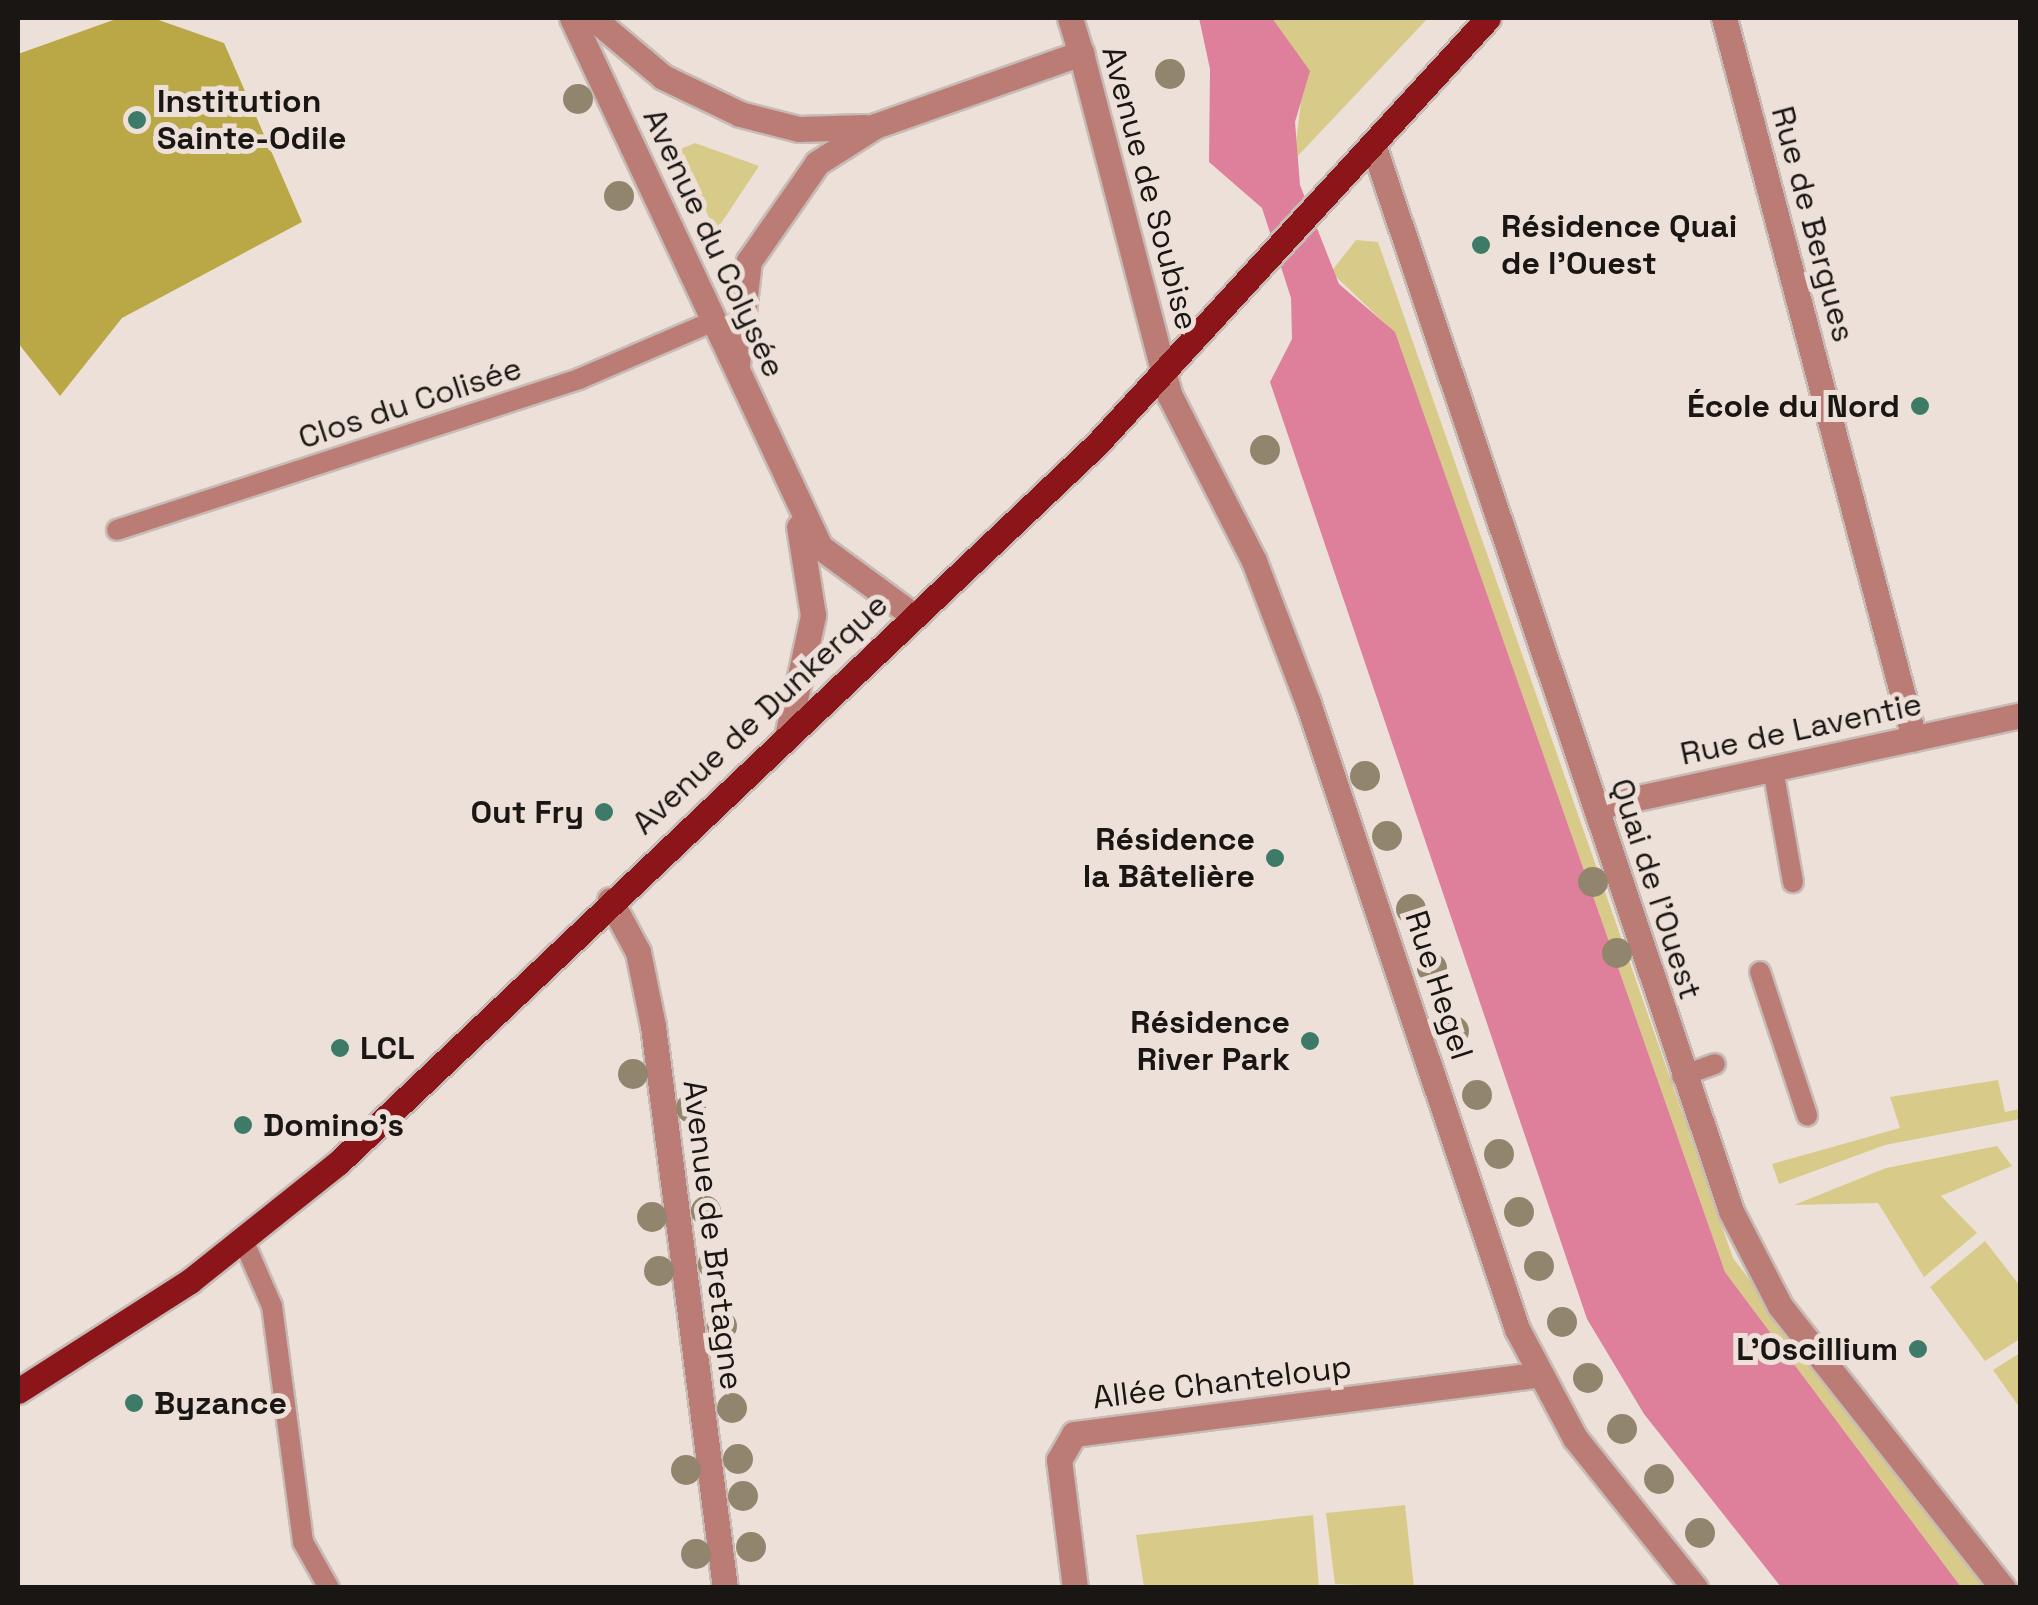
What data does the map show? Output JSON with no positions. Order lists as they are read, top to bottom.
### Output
{
  "streets": {
    "main road": ["Avenue de Dunkerque"],
    "street": [
      "Avenue de Soubise",
      "Rue de Bergues",
      "Avenue du Colysée",
      "Rue de Laventie",
      "Quai de l'Ouest",
      "Rue Hegel",
      "Avenue de Bretagne",
      "Allée Chanteloup"
    ],
    "lane": ["Clos du Colisée"]
  },
  "crossings": [
    ["Avenue de Soubise", "Avenue de Dunkerque"],
    ["Avenue de Soubise", "Rue Hegel"],
    ["Rue de Bergues", "Rue de Laventie"],
    ["Avenue du Colysée", "Clos du Colisée"],
    ["Avenue du Colysée", "Avenue de Dunkerque"],
    ["Avenue de Dunkerque", "Quai de l'Ouest"],
    ["Avenue de Dunkerque", "Rue Hegel"],
    ["Avenue de Dunkerque", "Avenue de Bretagne"],
    ["Rue de Laventie", "Quai de l'Ouest"],
    ["Rue Hegel", "Allée Chanteloup"]
  ],
  "places": [
    "Institution Sainte-Odile",
    "Résidence Quai de l'Ouest",
    "École du Nord",
    "Out Fry",
    "Résidence la Bâtelière",
    "Résidence River Park",
    "LCL",
    "Domino's",
    "L'Oscillium",
    "Byzance"
  ]
}
